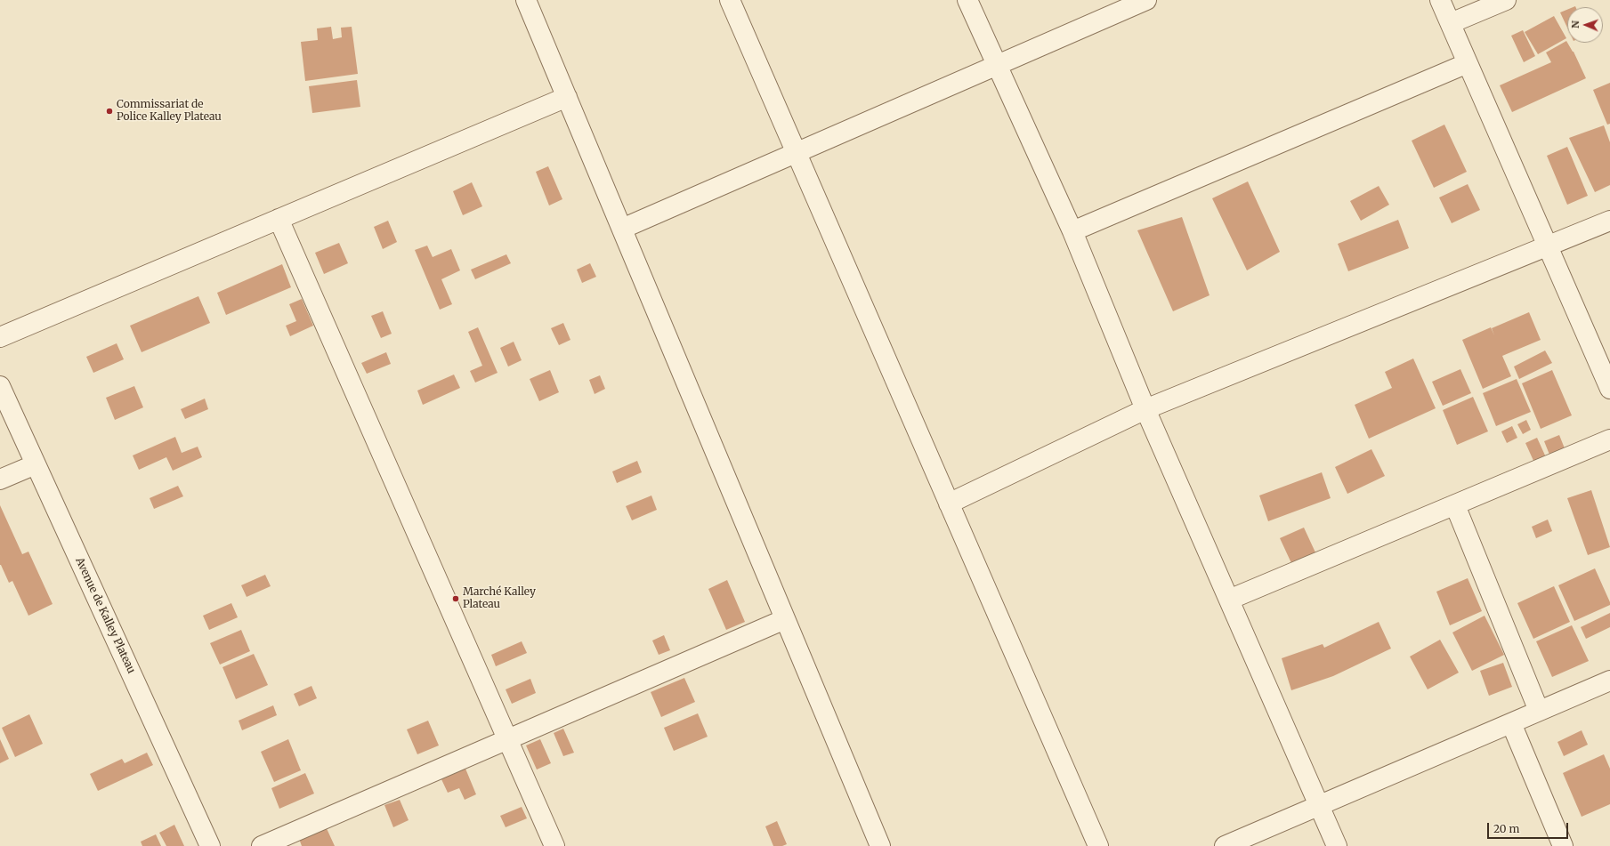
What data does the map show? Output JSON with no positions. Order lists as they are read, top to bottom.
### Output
{
  "streets": {
    "street": ["Avenue de Kalley Plateau"]
  },
  "places": ["Commissariat de Police Kalley Plateau", "Marché Kalley Plateau"],
  "scale_bar": "20 m",
  "north": "left"
}
